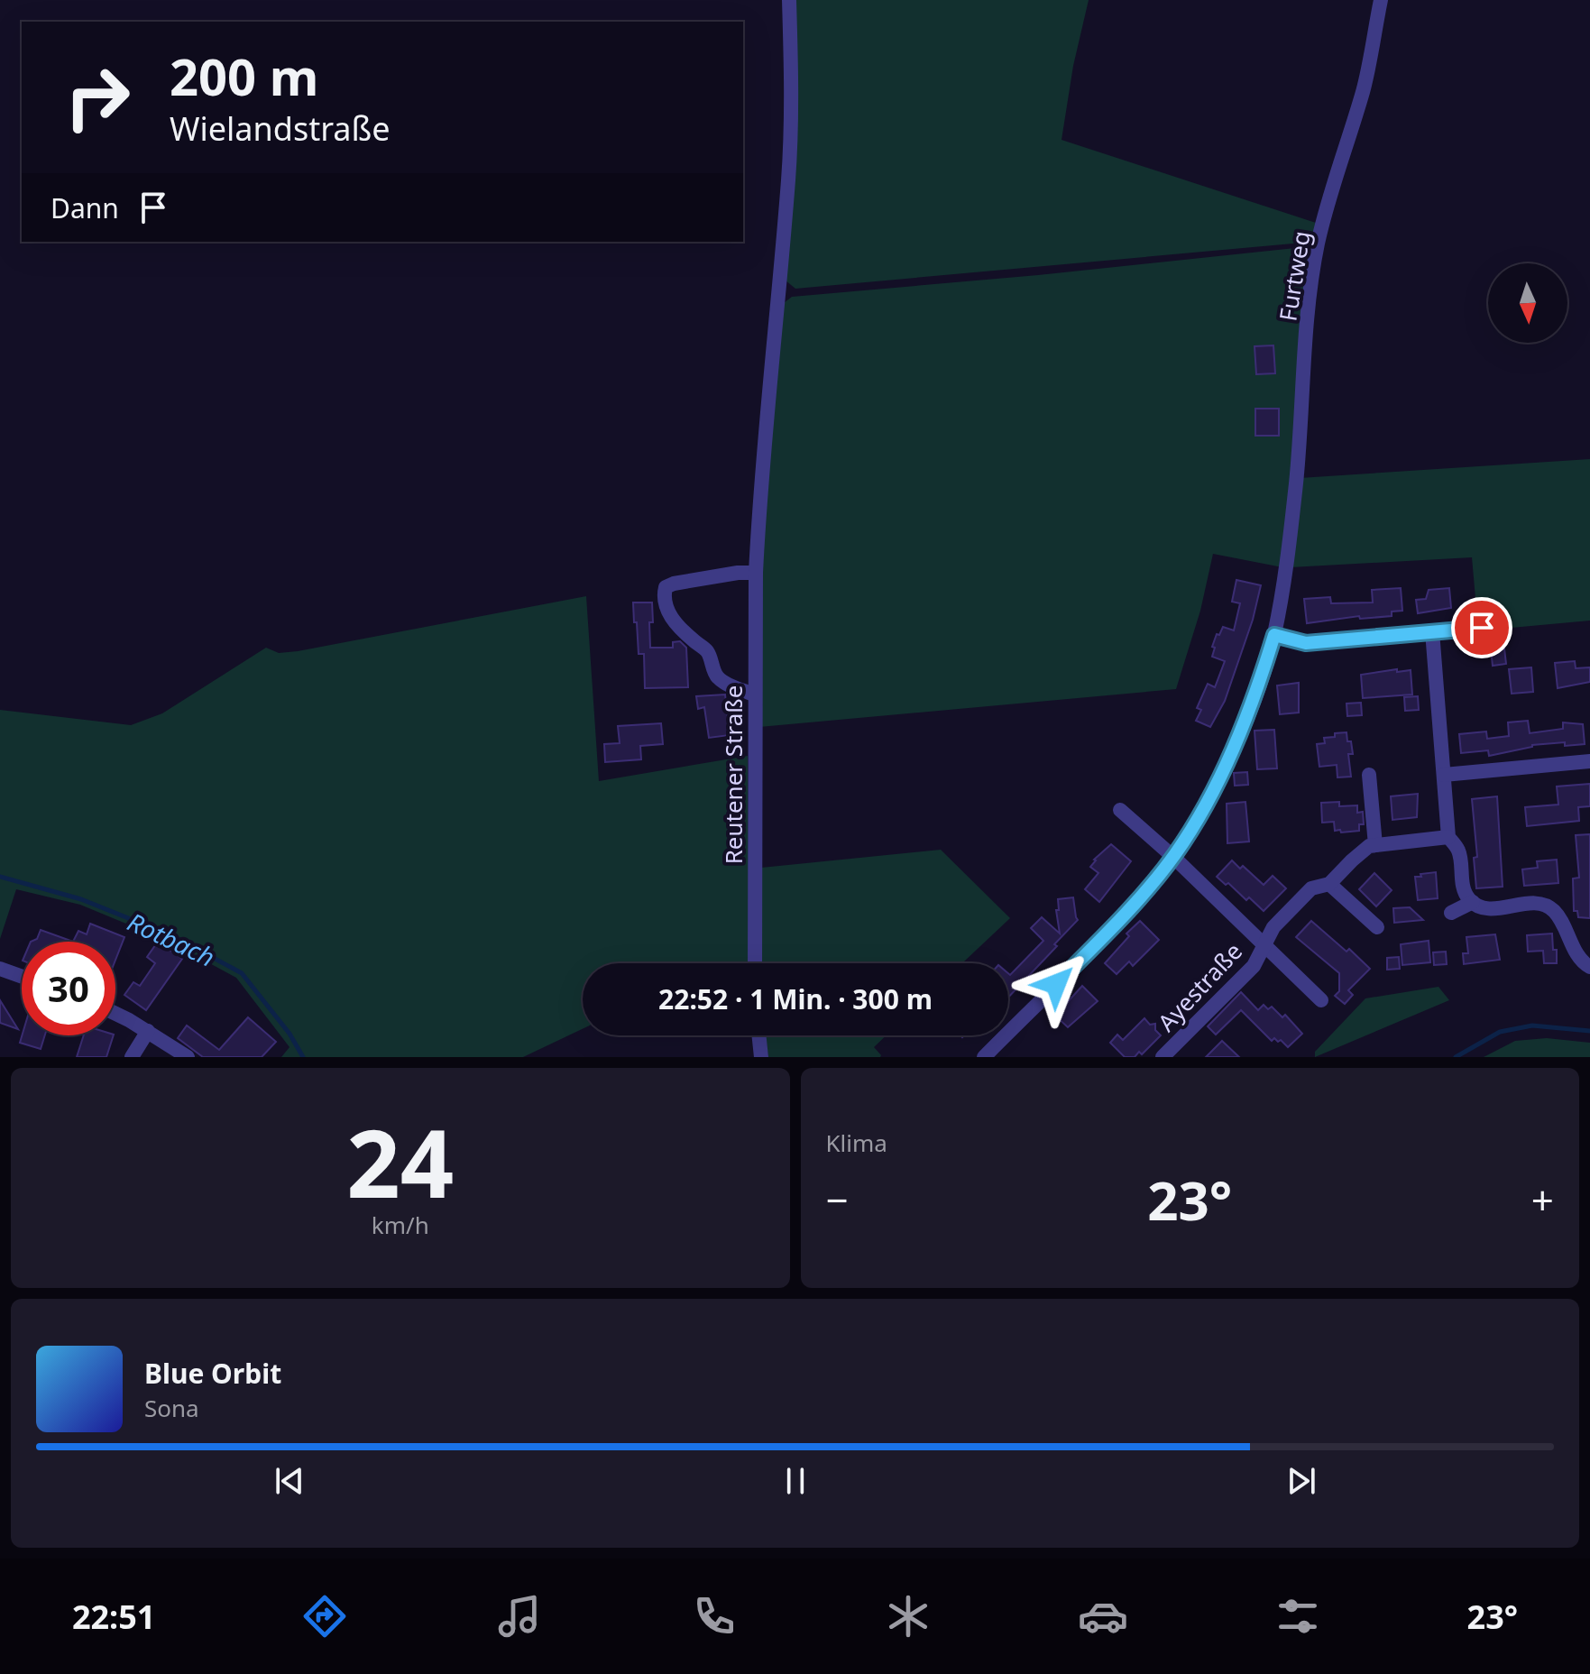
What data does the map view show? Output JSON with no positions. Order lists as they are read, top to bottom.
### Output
{
  "streets": {
    "street": ["Furtweg", "Reutener Straße", "Ayestraße"]
  },
  "water": ["Rotbach"],
  "north": "bottom",
  "page": {
    "turn": ["200 m", "Wielandstraße"],
    "then": "Dann",
    "limit": "30",
    "trip": "22:52 · 1 Min. · 300 m",
    "tile": [
      ["24", "km/h"],
      "Klima"
    ],
    "heat": ["−", "23°", "+"],
    "song": ["Blue Orbit", "Sona"],
    "tabs": ["22:51", "23°"]
  }
}
